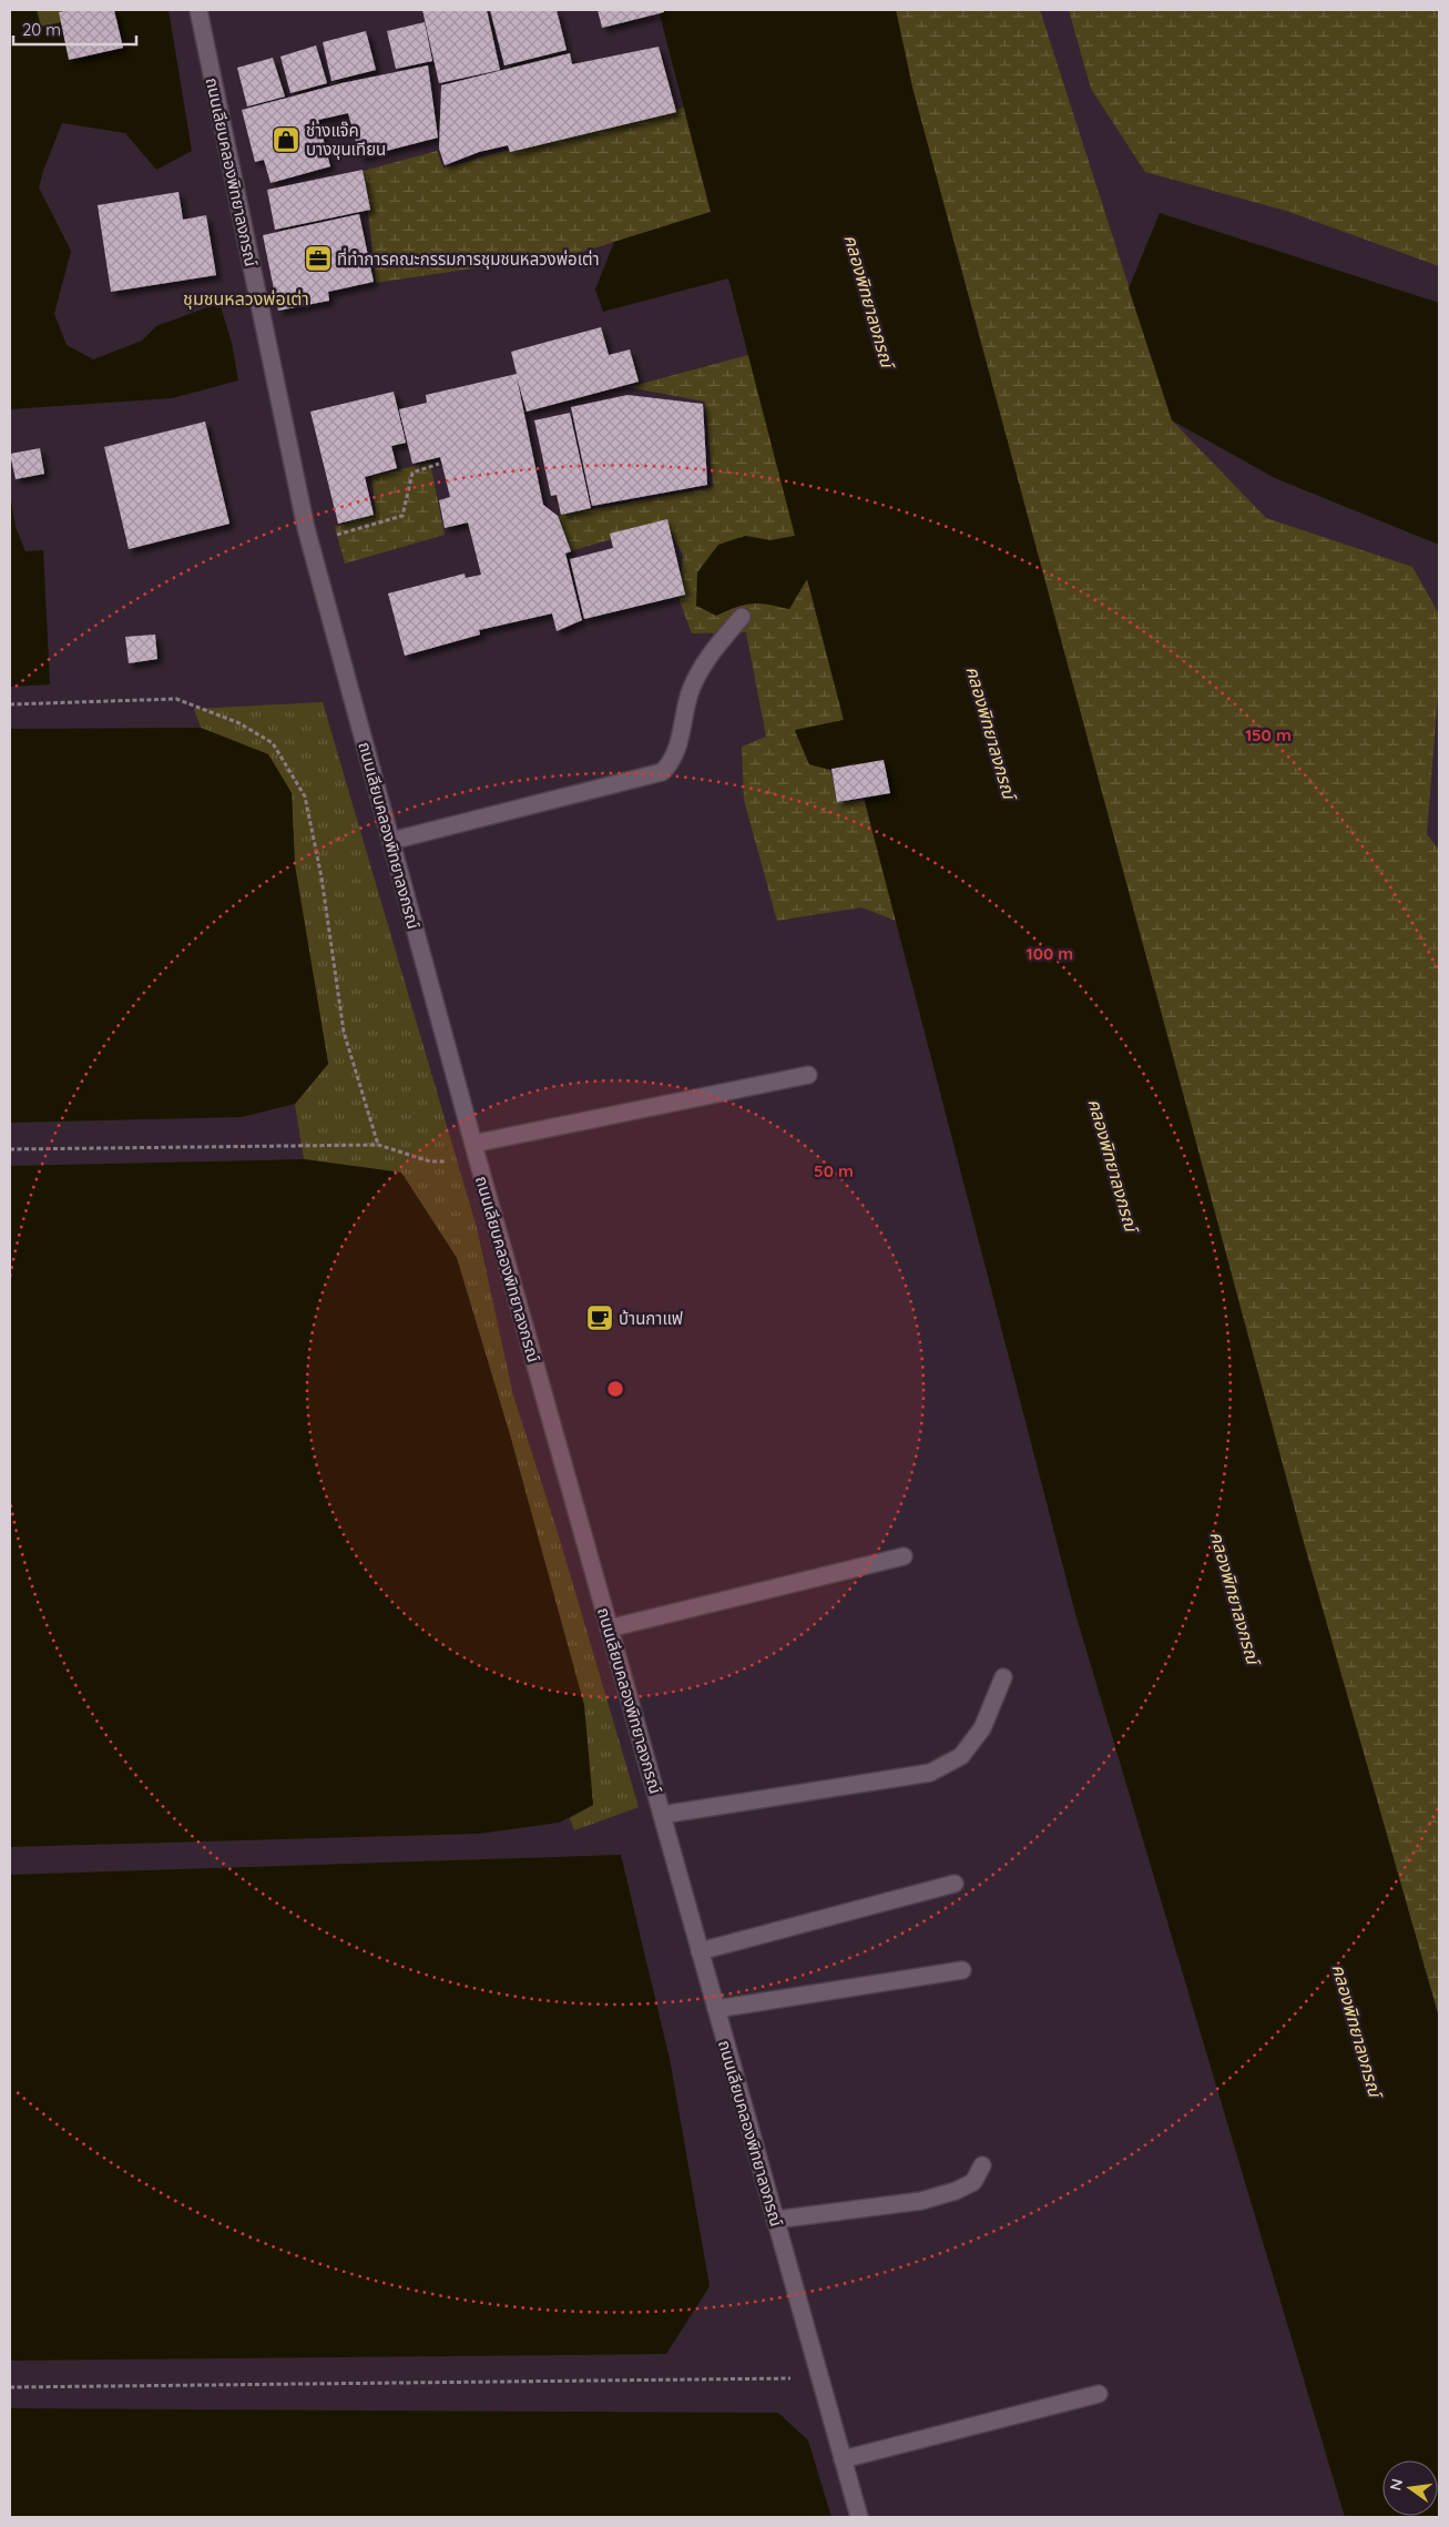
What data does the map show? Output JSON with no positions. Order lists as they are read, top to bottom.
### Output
{
  "streets": {
    "main road": ["ถนนเลียบคลองพิทยาลงกรณ์"]
  },
  "districts": ["ชุมชนหลวงพ่อเต่า"],
  "water": ["คลองพิทยาลงกรณ์"],
  "places": {
    "shop": ["ช่างแจ๊ค บางขุนเทียน"],
    "office": ["ที่ทำการคณะกรรมการชุมชนหลวงพ่อเต่า"],
    "cafe": ["บ้านกาแฟ"]
  },
  "scale_bar": "20 m",
  "north": "left",
  "rings": ["150 m", "100 m", "50 m"]
}
